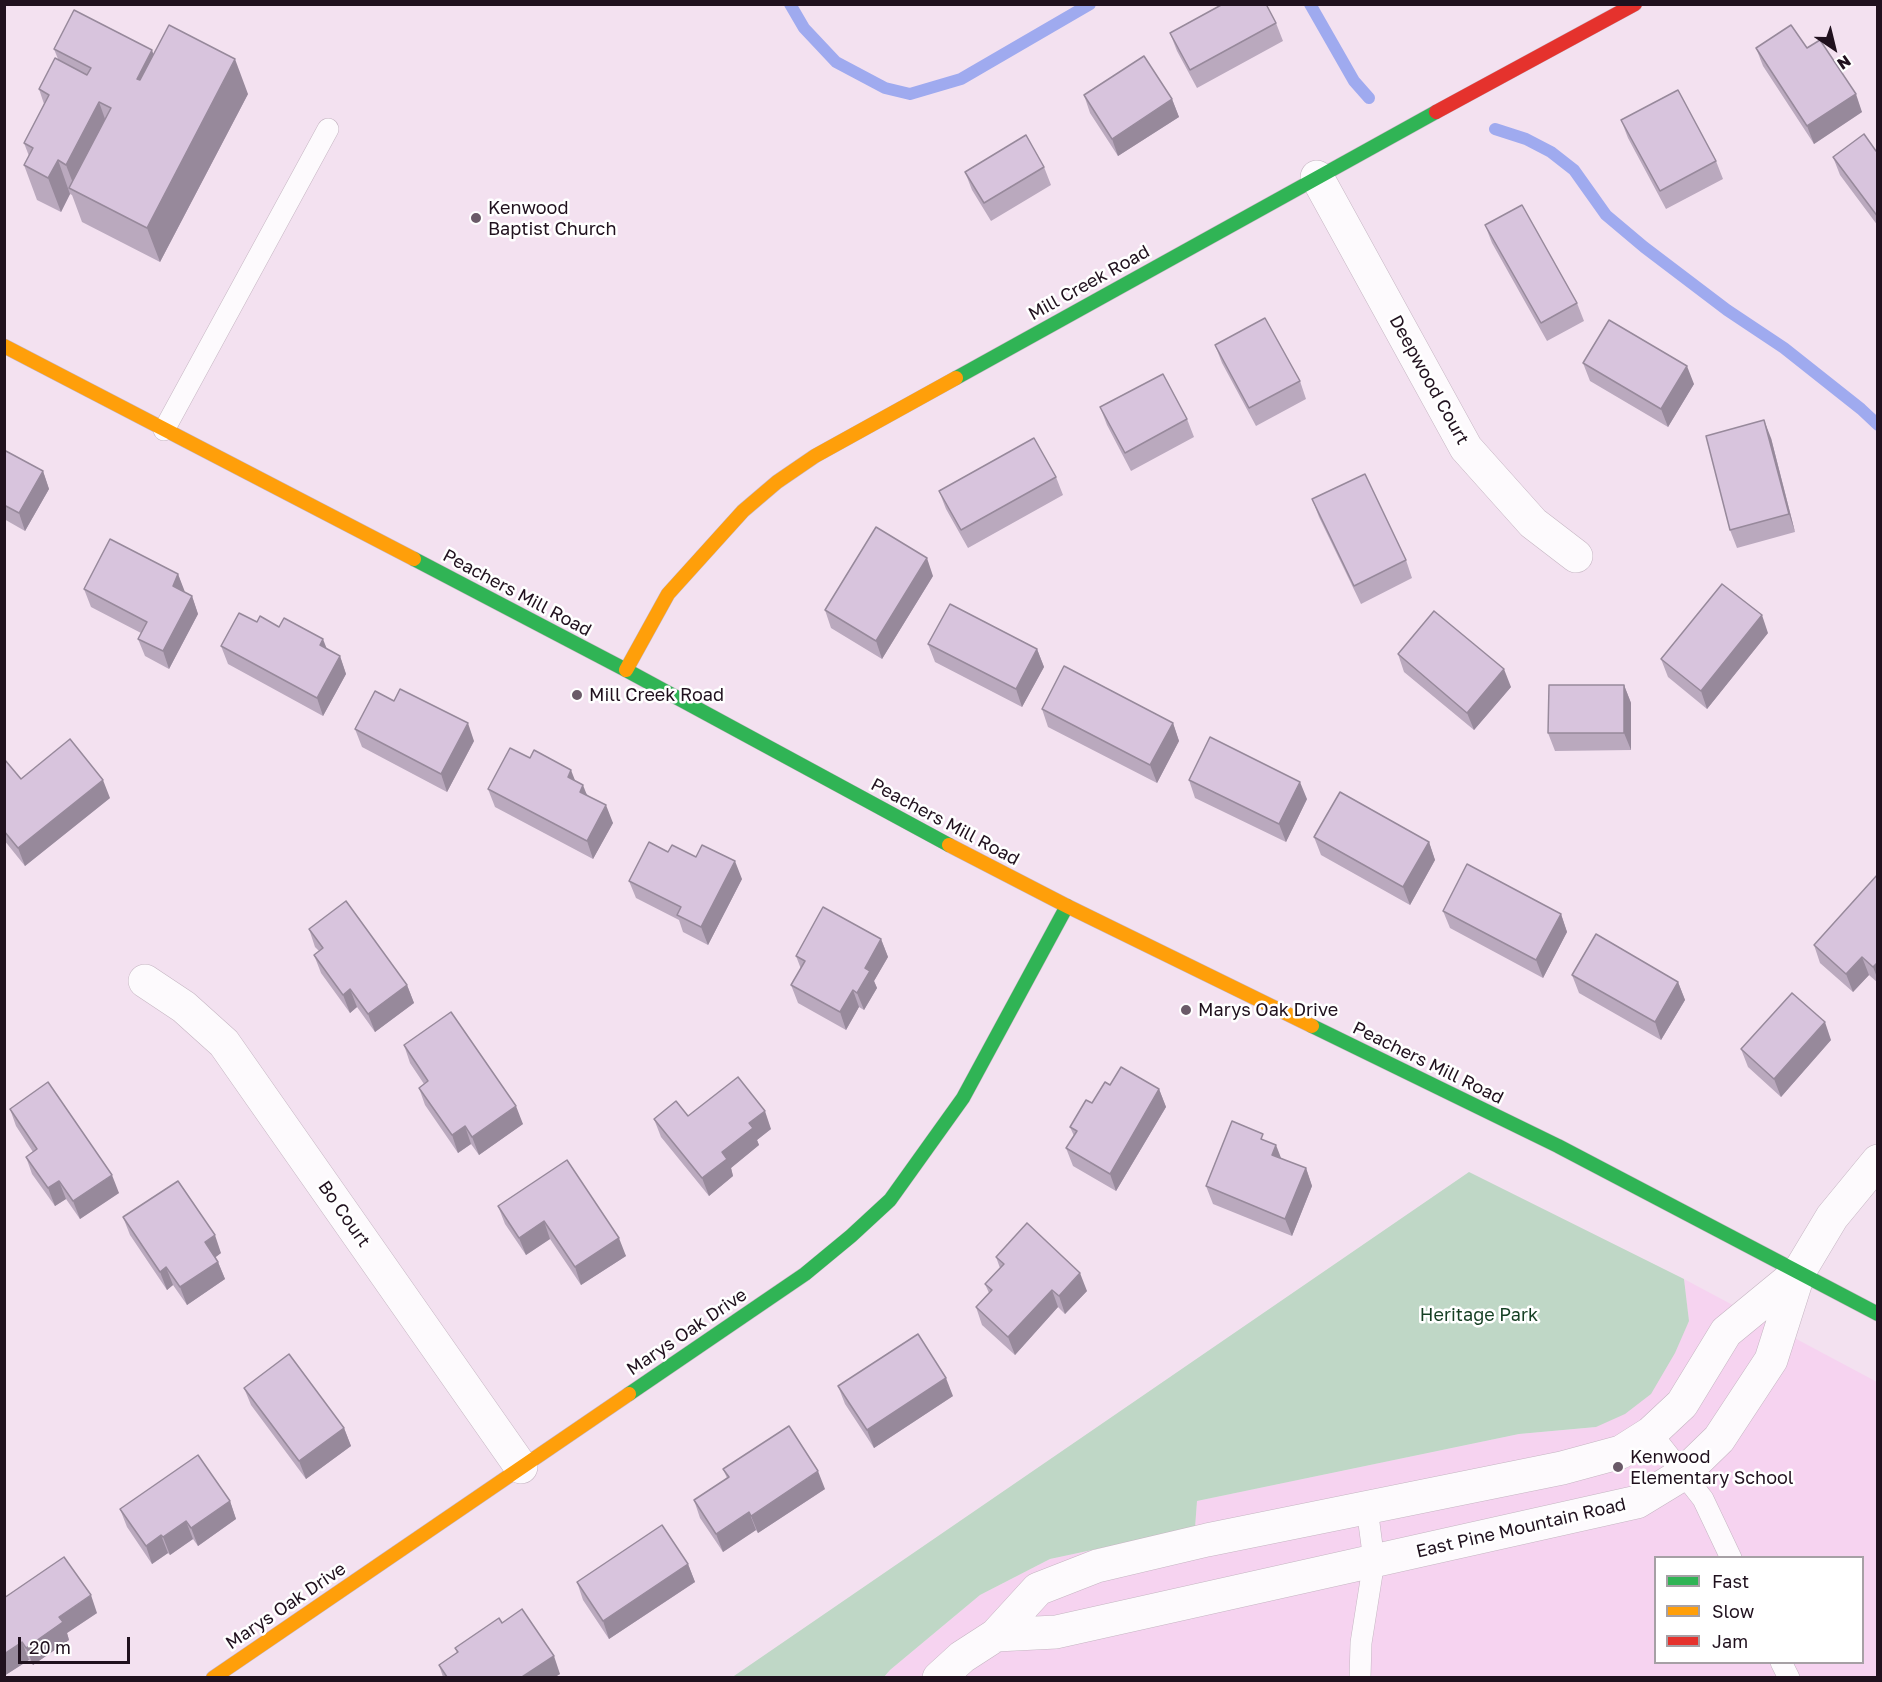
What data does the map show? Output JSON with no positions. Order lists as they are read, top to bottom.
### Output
{
  "streets": {
    "street": [
      "Mill Creek Road",
      "Deepwood Court",
      "Peachers Mill Road",
      "Bo Court",
      "Marys Oak Drive",
      "East Pine Mountain Road"
    ]
  },
  "crossings": [
    ["Mill Creek Road", "Deepwood Court"],
    ["Mill Creek Road", "Peachers Mill Road"],
    ["Peachers Mill Road", "Marys Oak Drive"],
    ["Peachers Mill Road", "East Pine Mountain Road"],
    ["Bo Court", "Marys Oak Drive"]
  ],
  "parks": ["Heritage Park"],
  "places": [
    "Kenwood Baptist Church",
    "Mill Creek Road",
    "Marys Oak Drive",
    "Kenwood Elementary School"
  ],
  "legend": ["Fast", "Slow", "Jam"],
  "scale_bar": "20 m",
  "north": "bottom right"
}
